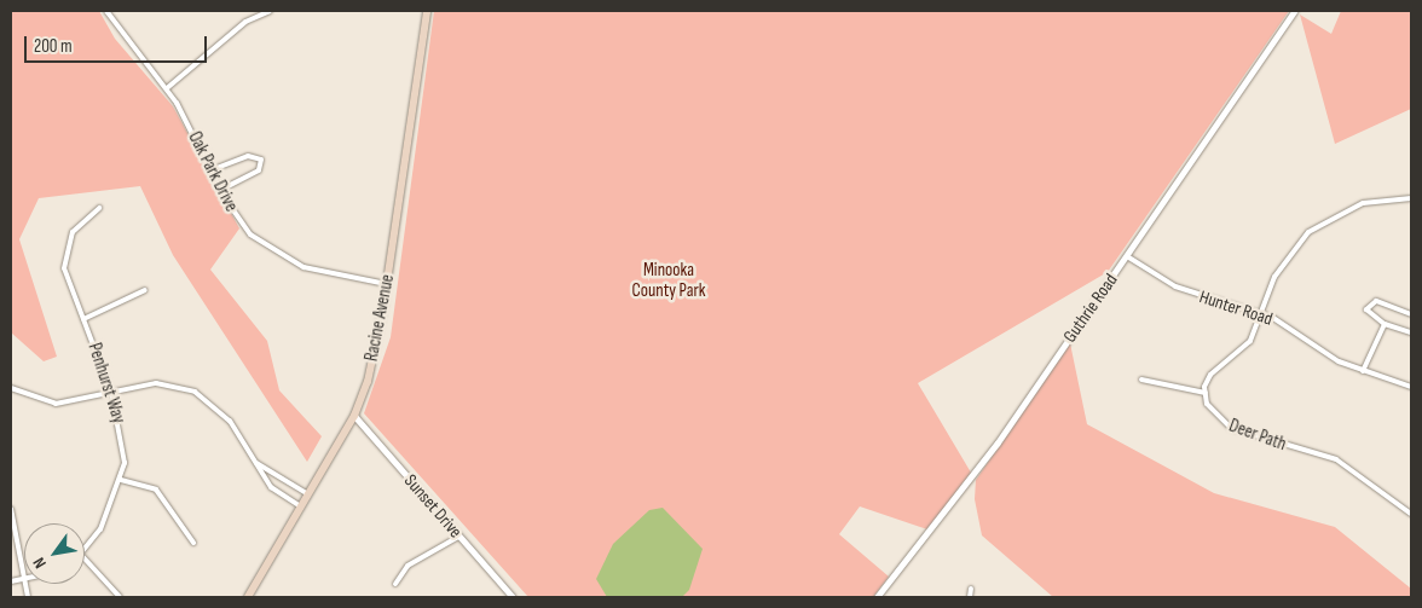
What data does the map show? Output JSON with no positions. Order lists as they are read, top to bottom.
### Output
{
  "streets": {
    "main road": ["Racine Avenue"],
    "street": [
      "Oak Park Drive",
      "Guthrie Road",
      "Hunter Road",
      "Penhurst Way",
      "Deer Path",
      "Sunset Drive"
    ]
  },
  "crossings": [
    ["Oak Park Drive", "Racine Avenue"],
    ["Guthrie Road", "Hunter Road"],
    ["Racine Avenue", "Sunset Drive"]
  ],
  "parks": ["Minooka County Park"],
  "scale_bar": "200 m",
  "north": "bottom left"
}
